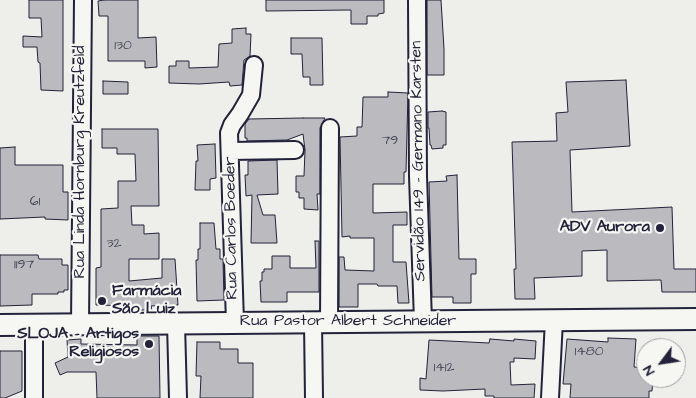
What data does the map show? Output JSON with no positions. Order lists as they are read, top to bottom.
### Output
{
  "streets": {
    "main road": ["Rua Pastor Albert Schneider"],
    "street": ["Servidão 149 - Germano Karsten", "Rua Linda Hornburg Kreutzfeld", "Rua Carlos Boeder"]
  },
  "crossings": [
    ["Servidão 149 - Germano Karsten", "Rua Pastor Albert Schneider"],
    ["Rua Linda Hornburg Kreutzfeld", "Rua Pastor Albert Schneider"],
    ["Rua Carlos Boeder", "Rua Pastor Albert Schneider"]
  ],
  "places": ["ADV Aurora", "Farmácia São Luiz", "SLOJA - Artigos Religiosos"],
  "house_numbers": [
    "130",
    "79",
    "61",
    "32",
    "1197",
    "1480",
    "1412"
  ],
  "north": "bottom left"
}
